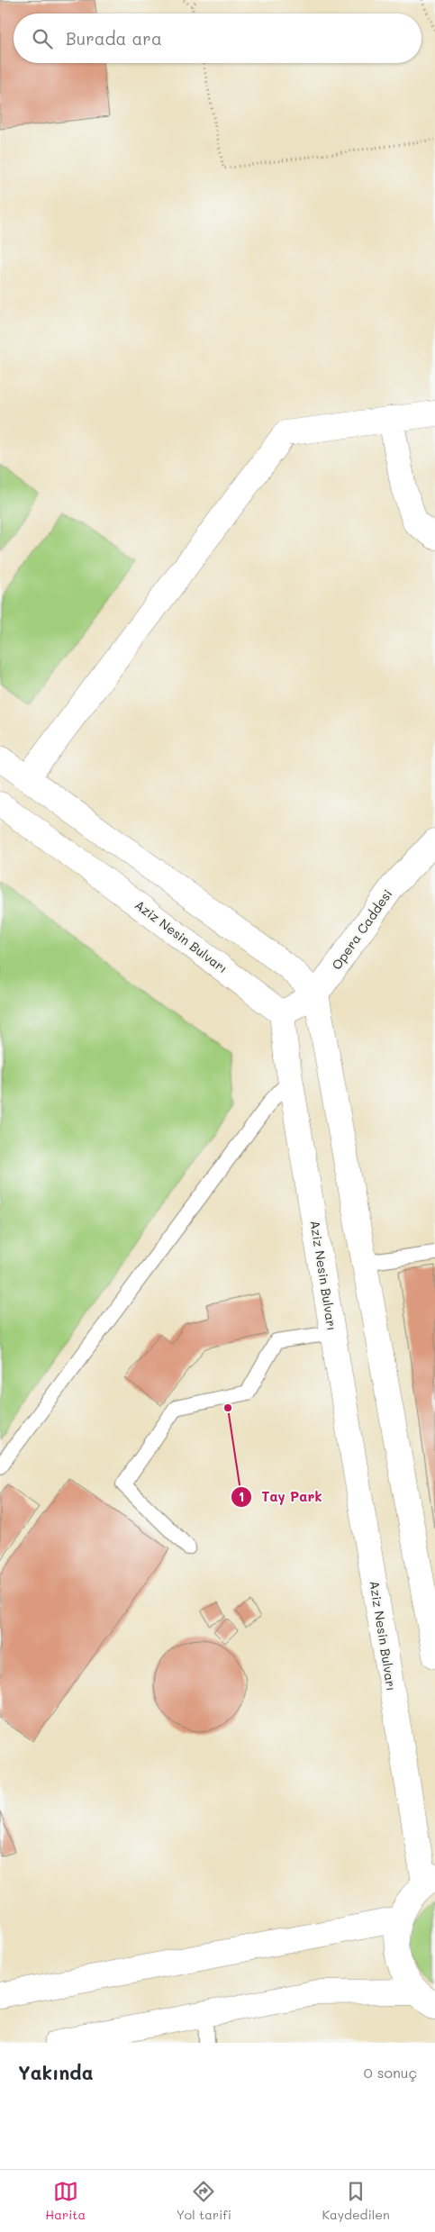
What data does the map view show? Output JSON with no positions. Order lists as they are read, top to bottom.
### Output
{
  "streets": {
    "street": ["Opera Caddesi", "Aziz Nesin Bulvarı"]
  },
  "places": ["Tay Park"],
  "page": {
    "search": "Burada ara",
    "heading": ["Yakında", "0 sonuç"],
    "nav": ["Harita", "Yol tarifi", "Kaydedilen"]
  }
}
